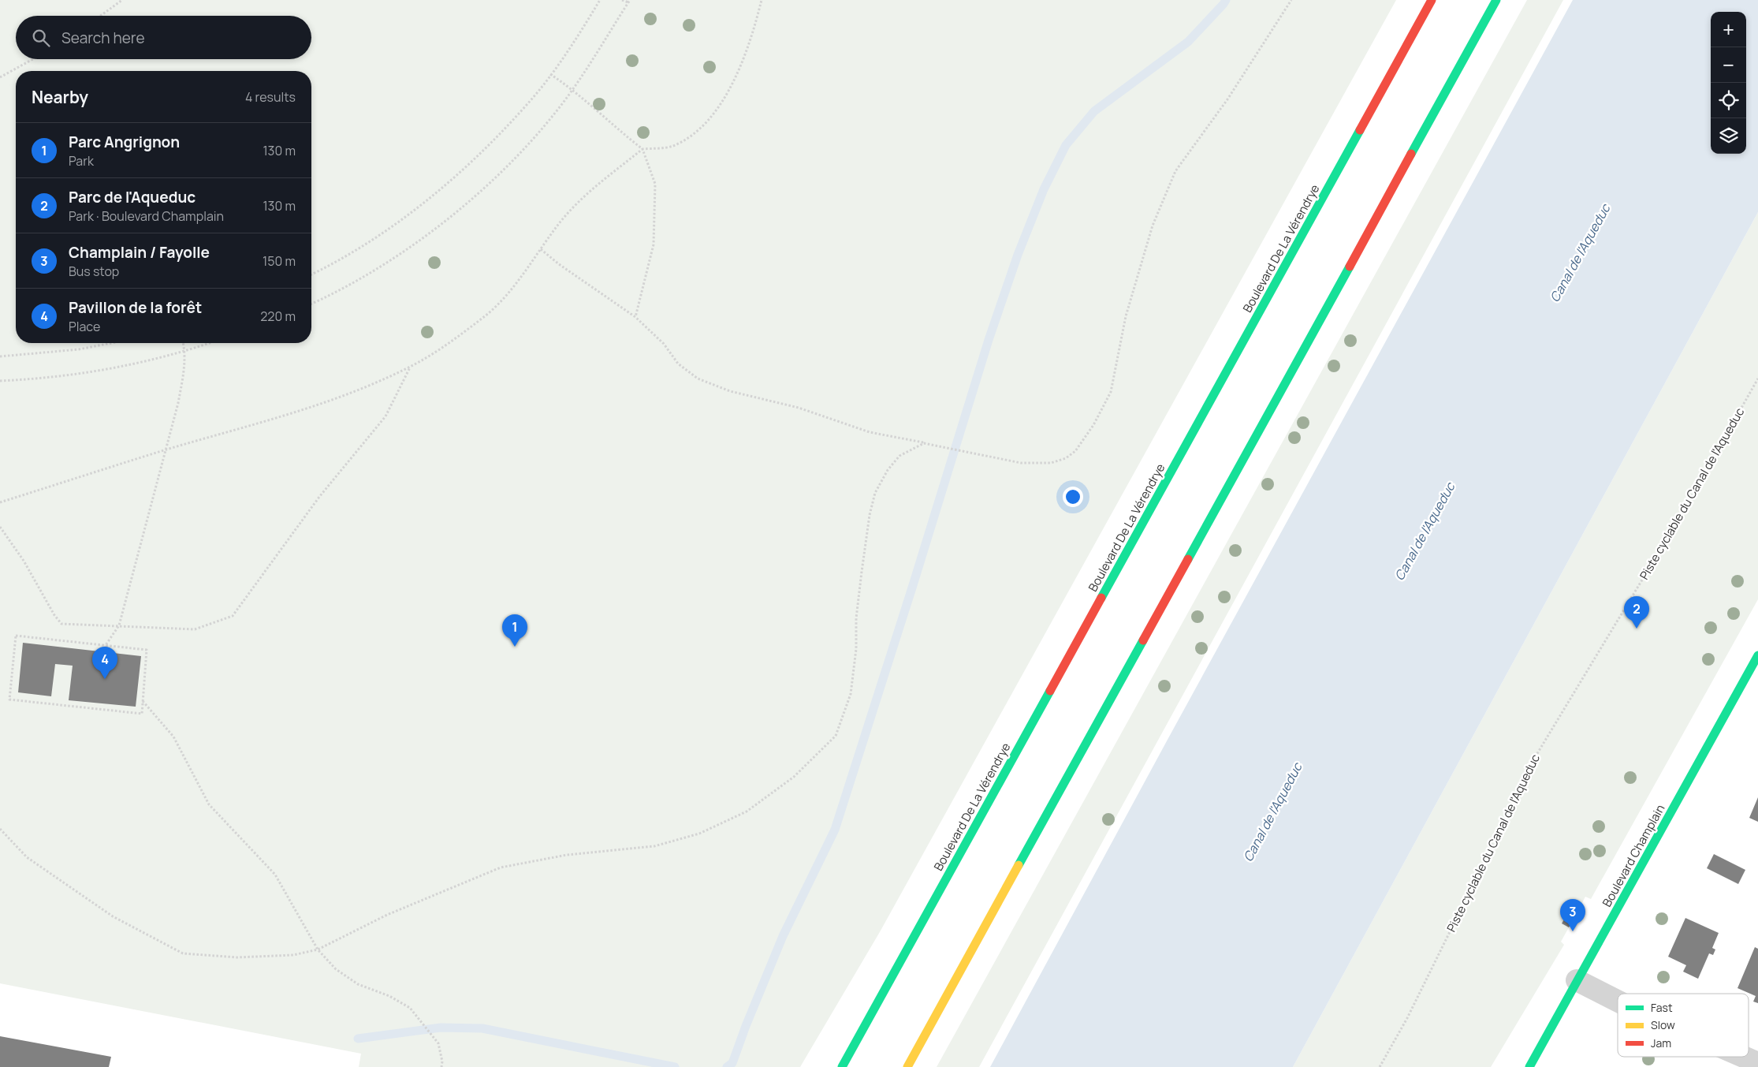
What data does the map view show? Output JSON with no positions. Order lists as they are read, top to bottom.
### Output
{
  "streets": {
    "main road": ["Boulevard De La Vérendrye", "Boulevard Champlain"],
    "path": ["Piste cyclable du Canal de l'Aqueduc"]
  },
  "water": ["Canal de l'Aqueduc"],
  "legend": ["Fast", "Slow", "Jam"],
  "page": {
    "map_buttons": ["+", "−"],
    "search": "Search here",
    "heading": ["Nearby", "4 results"],
    "list": [
      {
        "mark": "1",
        "name": "Parc Angrignon",
        "note": "Park",
        "value": "130 m"
      },
      {
        "mark": "2",
        "name": "Parc de l'Aqueduc",
        "note": "Park · Boulevard Champlain",
        "value": "130 m"
      },
      {
        "mark": "3",
        "name": "Champlain / Fayolle",
        "note": "Bus stop",
        "value": "150 m"
      },
      {
        "mark": "4",
        "name": "Pavillon de la forêt",
        "note": "Place",
        "value": "220 m"
      }
    ],
    "pins": [
      "2",
      "1",
      "4",
      "3"
    ]
  }
}
